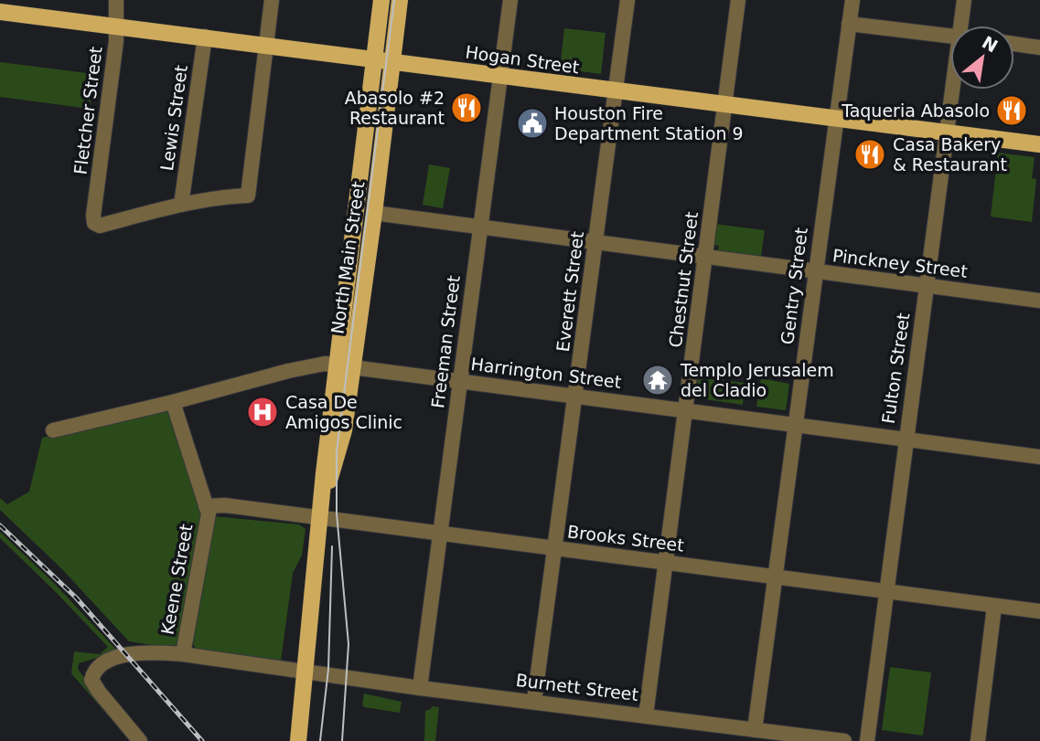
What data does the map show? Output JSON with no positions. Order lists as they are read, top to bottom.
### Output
{
  "streets": {
    "main road": ["Hogan Street", "North Main Street"],
    "street": [
      "Fletcher Street",
      "Lewis Street",
      "Pinckney Street",
      "Chestnut Street",
      "Gentry Street",
      "Everett Street",
      "Freeman Street",
      "Fulton Street",
      "Harrington Street",
      "Brooks Street",
      "Keene Street",
      "Burnett Street"
    ]
  },
  "crossings": [
    ["Hogan Street", "Fletcher Street"],
    ["Hogan Street", "Lewis Street"],
    ["Hogan Street", "North Main Street"],
    ["Hogan Street", "Chestnut Street"],
    ["Hogan Street", "Gentry Street"],
    ["Hogan Street", "Everett Street"],
    ["Hogan Street", "Freeman Street"],
    ["Hogan Street", "Fulton Street"],
    ["Fletcher Street", "Lewis Street"],
    ["North Main Street", "Pinckney Street"],
    ["North Main Street", "Harrington Street"],
    ["North Main Street", "Brooks Street"],
    ["North Main Street", "Burnett Street"],
    ["Pinckney Street", "Chestnut Street"],
    ["Pinckney Street", "Gentry Street"],
    ["Pinckney Street", "Everett Street"],
    ["Pinckney Street", "Freeman Street"],
    ["Pinckney Street", "Fulton Street"],
    ["Chestnut Street", "Harrington Street"],
    ["Chestnut Street", "Brooks Street"],
    ["Chestnut Street", "Burnett Street"],
    ["Gentry Street", "Harrington Street"],
    ["Gentry Street", "Brooks Street"],
    ["Gentry Street", "Burnett Street"],
    ["Everett Street", "Harrington Street"],
    ["Everett Street", "Brooks Street"],
    ["Everett Street", "Burnett Street"],
    ["Freeman Street", "Harrington Street"],
    ["Freeman Street", "Brooks Street"],
    ["Freeman Street", "Burnett Street"],
    ["Fulton Street", "Harrington Street"],
    ["Fulton Street", "Brooks Street"],
    ["Harrington Street", "Keene Street"],
    ["Brooks Street", "Keene Street"],
    ["Keene Street", "Burnett Street"]
  ],
  "places": {
    "restaurant": ["Abasolo #2 Restaurant", "Taqueria Abasolo", "Casa Bakery & Restaurant"],
    "public building": ["Houston Fire Department Station 9"],
    "temple": ["Templo Jerusalem del Cladio"],
    "hospital": ["Casa De Amigos Clinic"]
  },
  "north": "top right"
}
